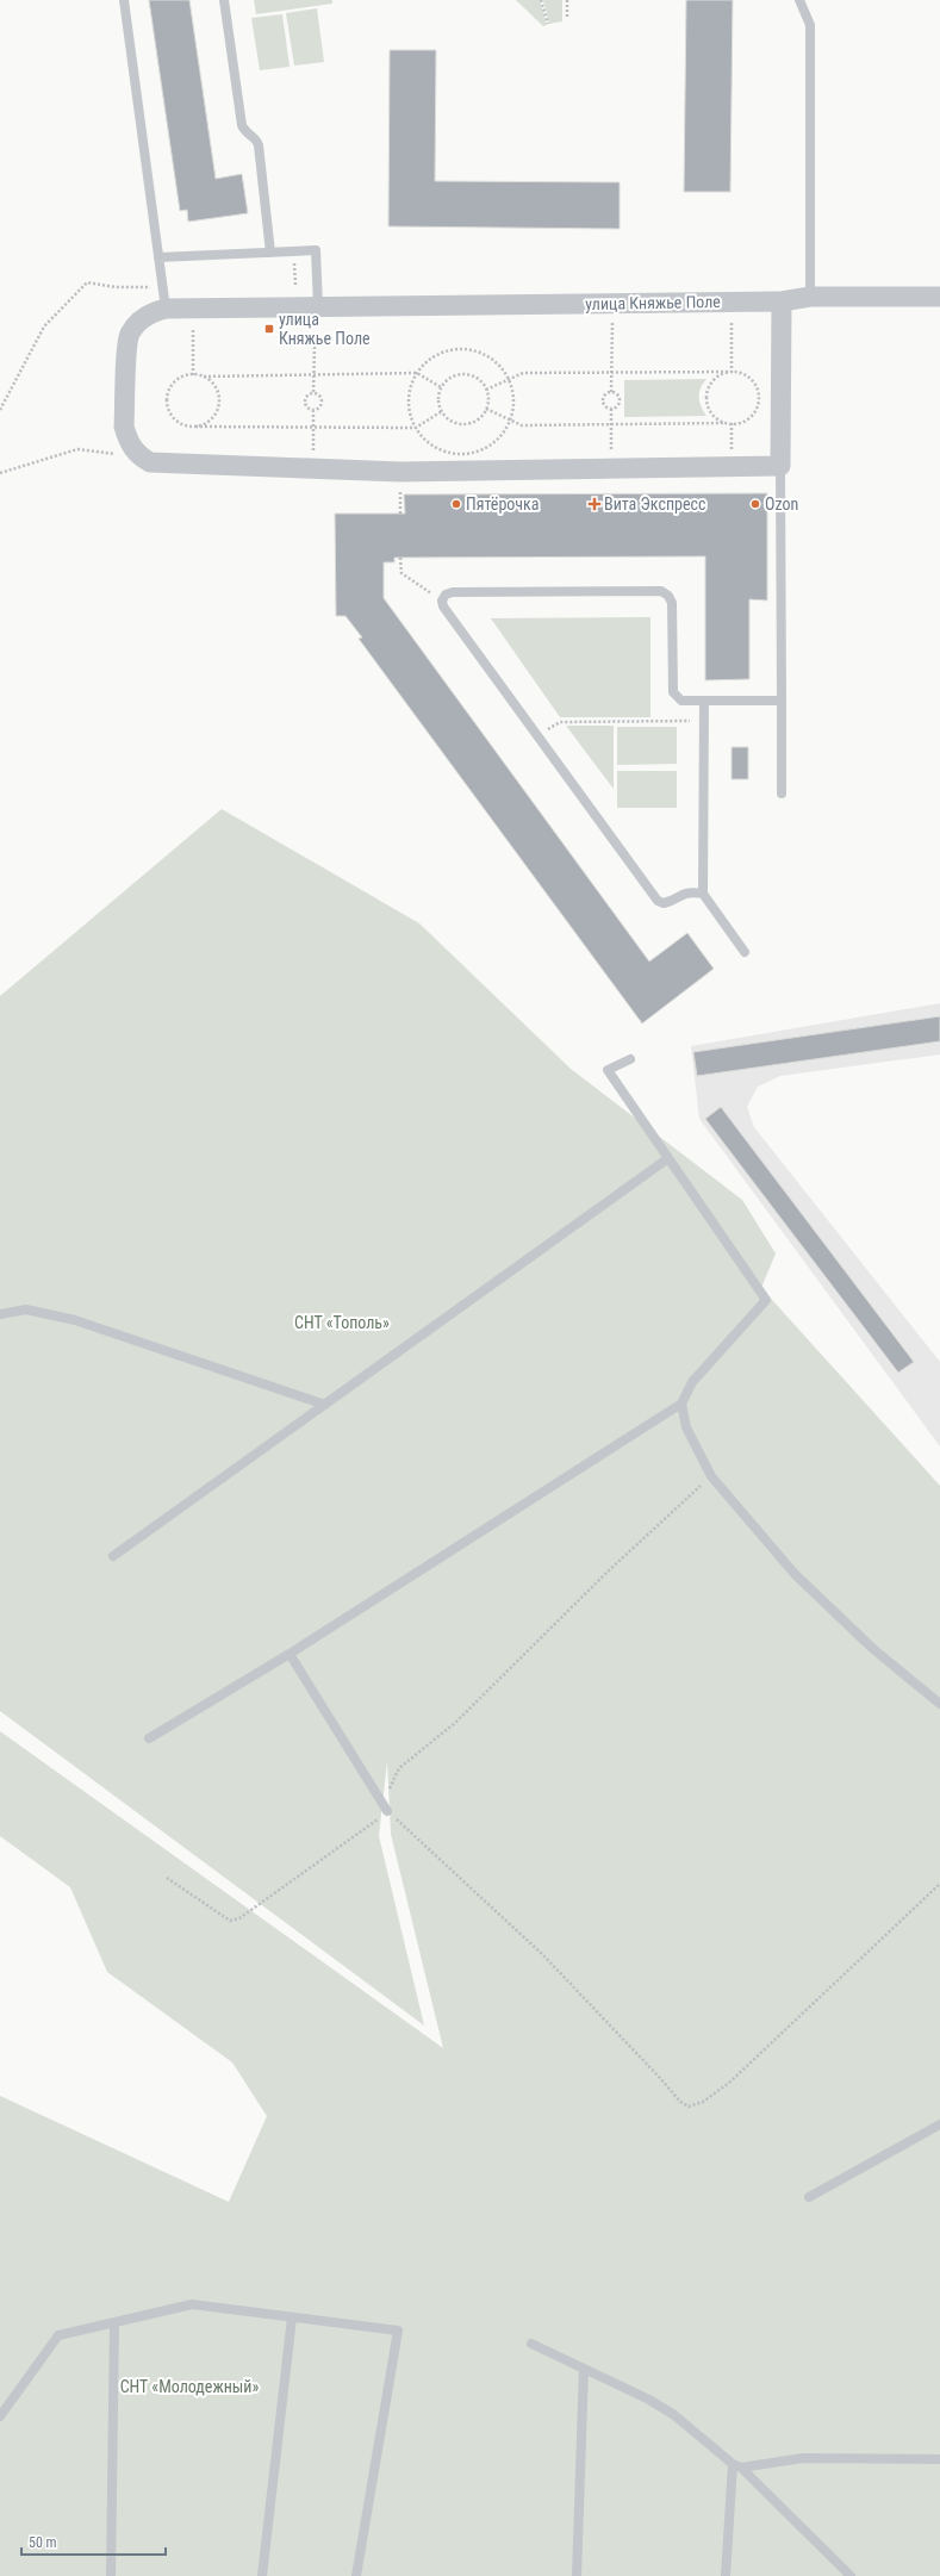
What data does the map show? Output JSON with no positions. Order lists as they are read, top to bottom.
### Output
{
  "streets": {
    "street": ["улица Княжье Поле"]
  },
  "parks": ["СНТ «Тополь»", "СНТ «Молодежный»"],
  "places": {
    "transit": ["улица Княжье Поле"],
    "other": ["Пятёрочка", "Ozon"],
    "health": ["Вита Экспресс"]
  },
  "scale_bar": "50 m"
}
